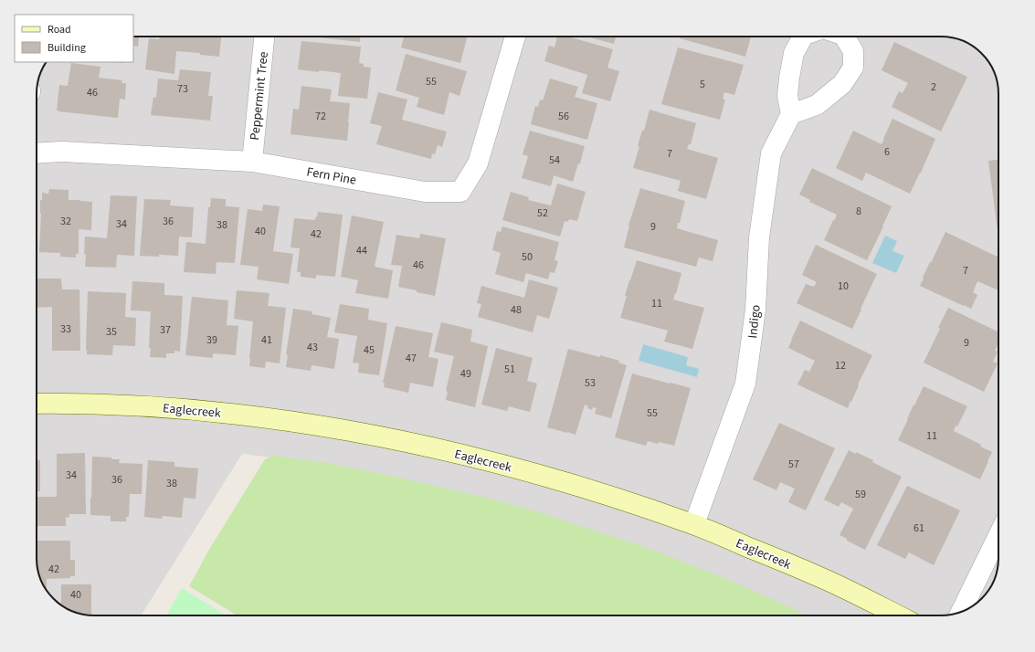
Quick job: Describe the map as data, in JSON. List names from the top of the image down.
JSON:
{
  "streets": {
    "street": [
      "Peppermint Tree",
      "Fern Pine",
      "Indigo",
      "Eaglecreek"
    ]
  },
  "crossings": [
    ["Peppermint Tree", "Fern Pine"],
    ["Indigo", "Eaglecreek"]
  ],
  "house_numbers": [
    "55",
    "5",
    "2",
    "73",
    "46",
    "72",
    "56",
    "6",
    "7",
    "54",
    "8",
    "52",
    "32",
    "36",
    "34",
    "38",
    "9",
    "40",
    "42",
    "44",
    "50",
    "46",
    "7",
    "10",
    "11",
    "48",
    "33",
    "37",
    "35",
    "39",
    "41",
    "9",
    "43",
    "45",
    "47",
    "12",
    "51",
    "49",
    "53",
    "55",
    "11",
    "57",
    "34",
    "36",
    "38",
    "59",
    "61",
    "42",
    "40"
  ],
  "legend": ["Road", "Building"]
}
